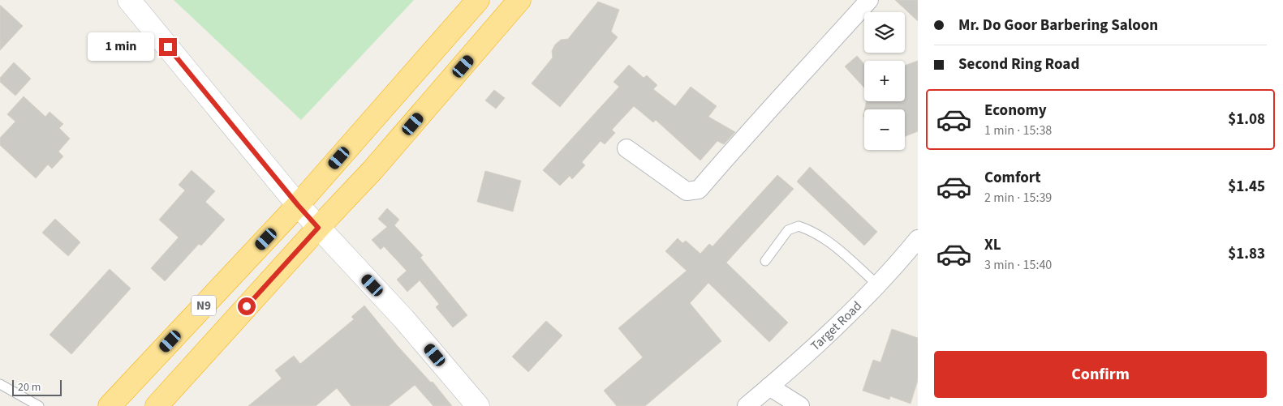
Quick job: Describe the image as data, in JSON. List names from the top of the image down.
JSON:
{
  "streets": {
    "highway": ["N9"],
    "street": ["Target Road"]
  },
  "scale_bar": "20 m",
  "page": {
    "banner": ["Mr. Do Goor Barbering Saloon", "Second Ring Road"],
    "map_buttons": ["+", "−"],
    "bubble": "1 min",
    "list": [
      {
        "name": "Economy",
        "note": "1 min · 15:38",
        "value": "$1.08"
      },
      {
        "name": "Comfort",
        "note": "2 min · 15:39",
        "value": "$1.45"
      },
      {
        "name": "XL",
        "note": "3 min · 15:40",
        "value": "$1.83"
      }
    ],
    "buttons": "Confirm",
    "scale": "20 m"
  }
}
